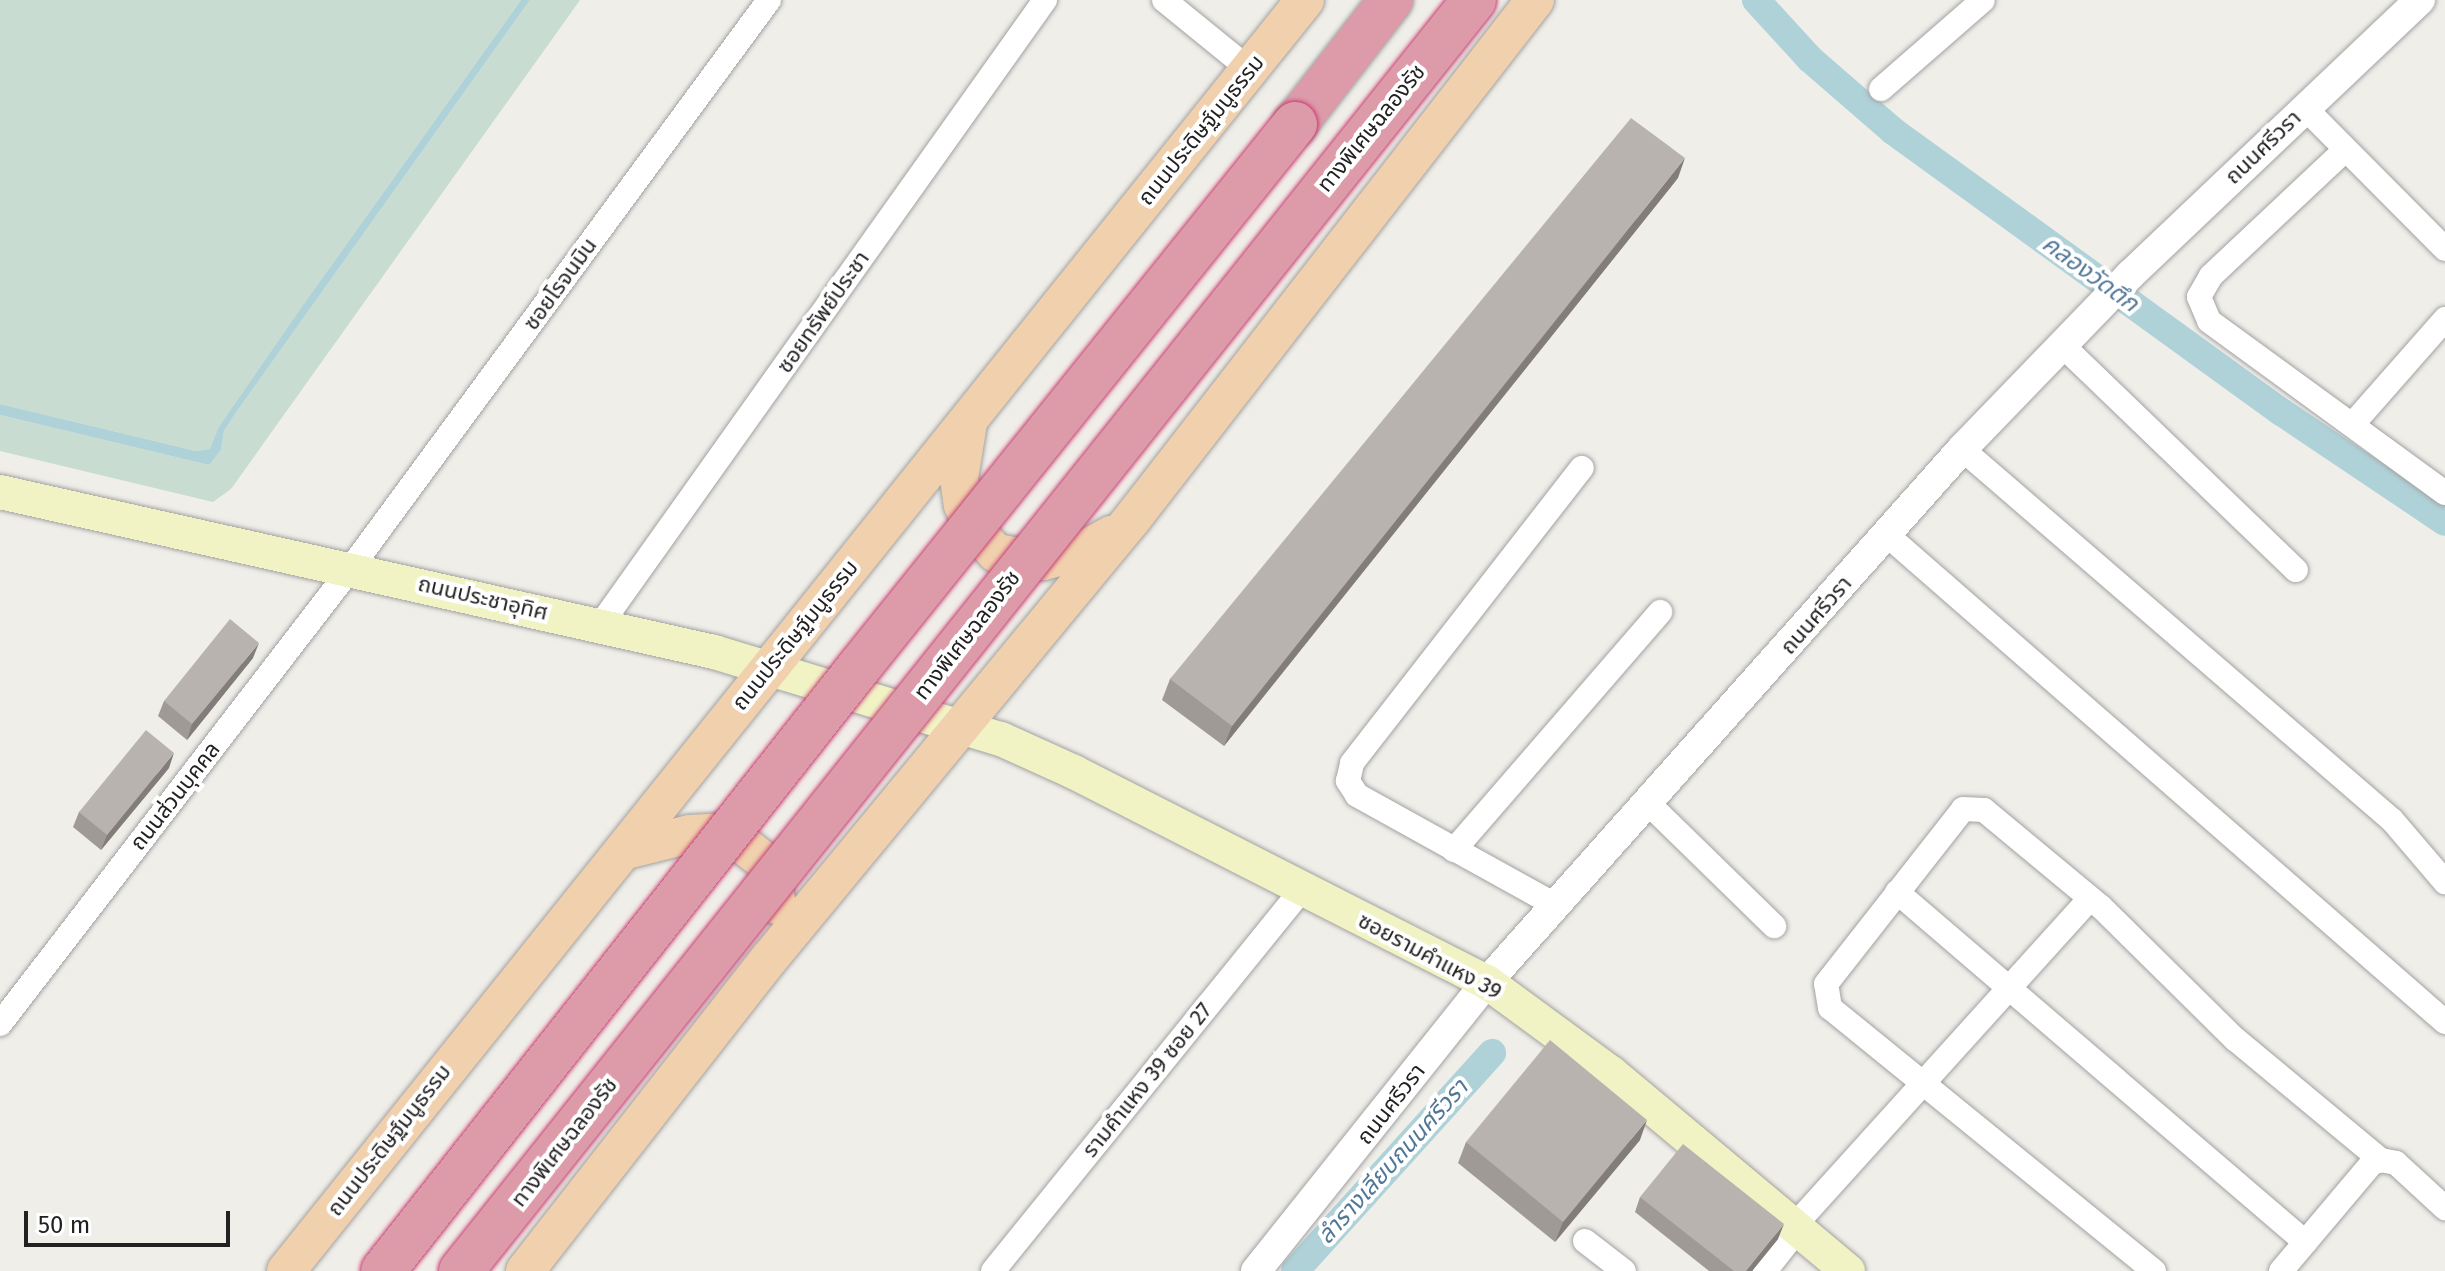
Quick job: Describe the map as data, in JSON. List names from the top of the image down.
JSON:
{
  "streets": {
    "highway": ["ทางพิเศษฉลองรัช"],
    "main road": ["ถนนประดิษฐ์มนูธรรม", "ถนนประชาอุทิศ", "ซอยรามคำแหง 39"],
    "street": [
      "ถนนศรีวรา",
      "ซอยโรจนมิน",
      "ซอยทรัพย์ประชา",
      "ถนนส่วนบุคคล",
      "รามคำแหง 39 ซอย 27"
    ]
  },
  "crossings": [
    ["ถนนประดิษฐ์มนูธรรม", "ถนนประชาอุทิศ"],
    ["ถนนศรีวรา", "ซอยรามคำแหง 39"],
    ["ซอยโรจนมิน", "ถนนประชาอุทิศ"],
    ["ซอยโรจนมิน", "ถนนส่วนบุคคล"],
    ["ซอยทรัพย์ประชา", "ถนนประชาอุทิศ"],
    ["ถนนประชาอุทิศ", "ถนนส่วนบุคคล"],
    ["ถนนประชาอุทิศ", "ซอยรามคำแหง 39"],
    ["ซอยรามคำแหง 39", "รามคำแหง 39 ซอย 27"]
  ],
  "water": ["คลองวัดตึก", "ลำรางเลียบถนนศรีวรา"],
  "scale_bar": "50 m"
}
